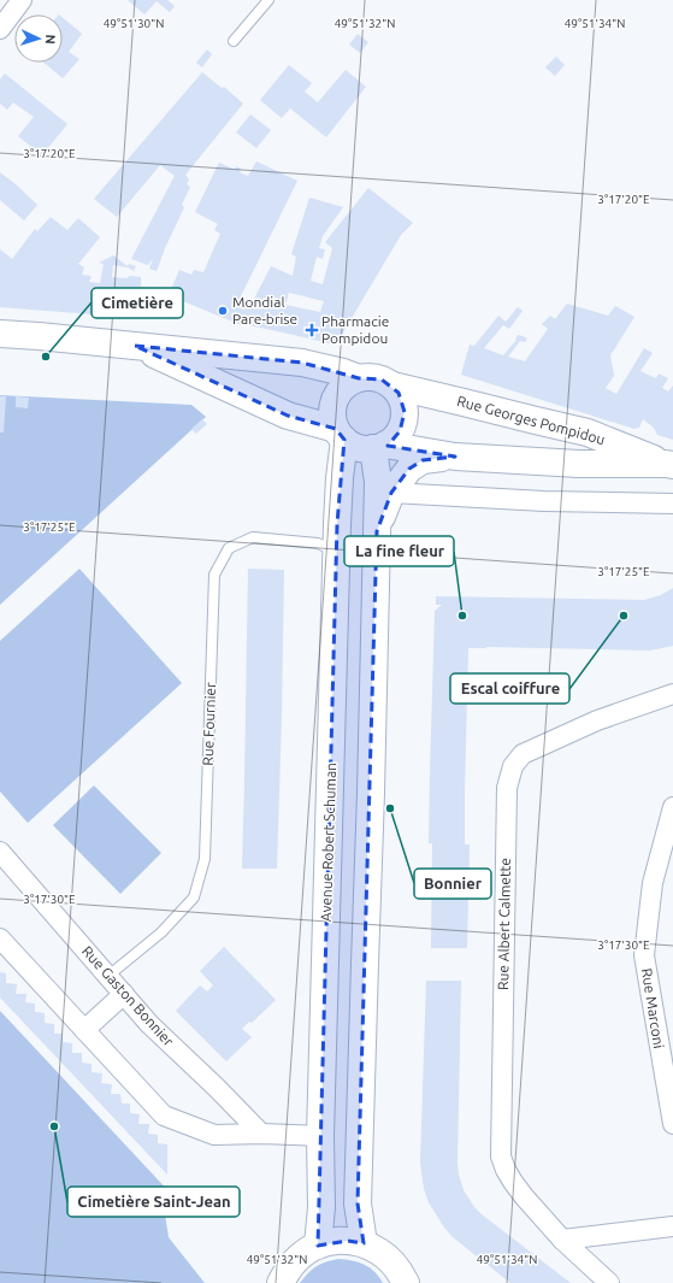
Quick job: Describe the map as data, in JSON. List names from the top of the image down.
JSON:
{
  "streets": {
    "main road": ["Rue Georges Pompidou", "Avenue Robert Schuman"],
    "street": ["Rue Albert Calmette", "Rue Gaston Bonnier", "Rue Marconi"],
    "lane": ["Rue Fournier"]
  },
  "crossings": [
    ["Rue Georges Pompidou", "Avenue Robert Schuman"],
    ["Rue Fournier", "Avenue Robert Schuman"],
    ["Rue Fournier", "Rue Gaston Bonnier"]
  ],
  "places": {
    "other": [
      "Mondial Pare-brise",
      "Cimetière",
      "La fine fleur",
      "Escal coiffure",
      "Bonnier",
      "Cimetière Saint-Jean"
    ],
    "health": ["Pharmacie Pompidou"]
  },
  "north": "right",
  "coordinates": [
    "49°51'30\"N",
    "49°51'32\"N",
    "49°51'34\"N",
    "3°17'20\"E",
    "3°17'25\"E",
    "3°17'30\"E"
  ]
}
